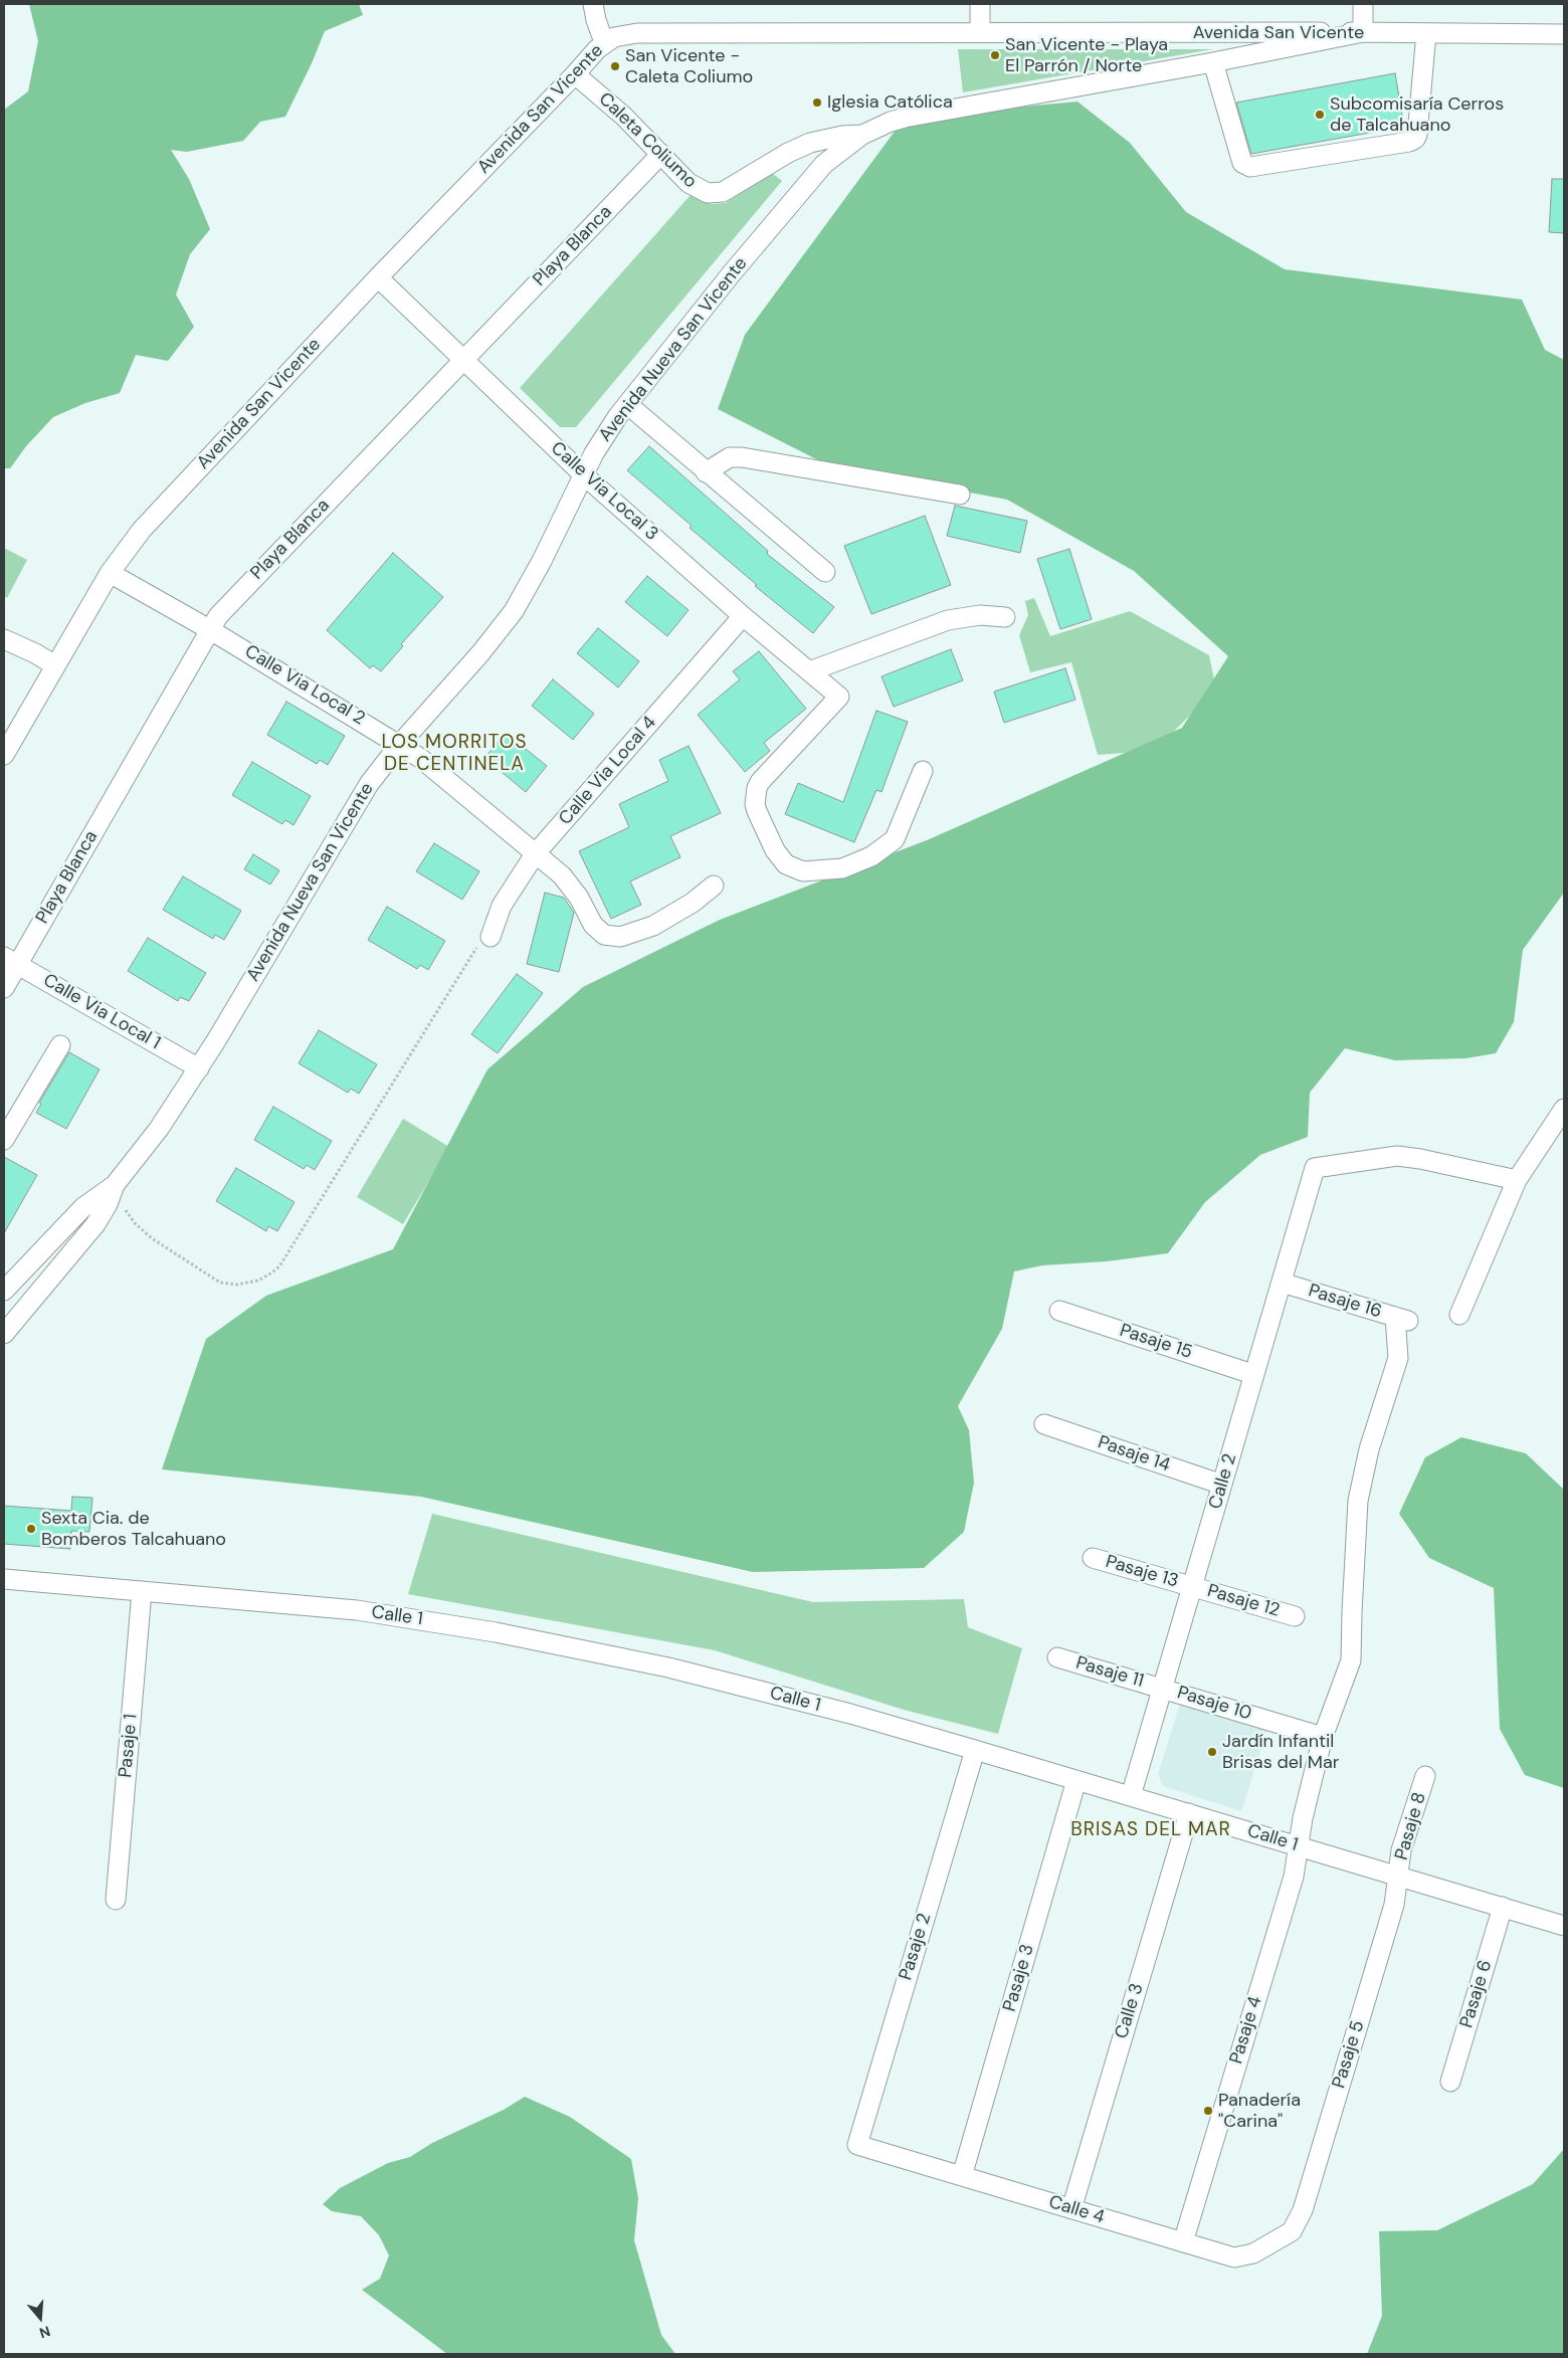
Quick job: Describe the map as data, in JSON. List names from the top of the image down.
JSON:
{
  "streets": {
    "street": [
      "Avenida San Vicente",
      "Caleta Coliumo",
      "Playa Blanca",
      "Avenida Nueva San Vicente",
      "Calle Via Local 3",
      "Calle Via Local 2",
      "Calle Via Local 4",
      "Calle Via Local 1",
      "Pasaje 16",
      "Pasaje 15",
      "Pasaje 14",
      "Calle 2",
      "Pasaje 13",
      "Pasaje 12",
      "Calle 1",
      "Pasaje 11",
      "Pasaje 10",
      "Pasaje 1",
      "Pasaje 8",
      "Pasaje 2",
      "Pasaje 3",
      "Pasaje 6",
      "Calle 3",
      "Pasaje 4",
      "Pasaje 5",
      "Calle 4"
    ]
  },
  "crossings": [
    ["Avenida San Vicente", "Caleta Coliumo"],
    ["Avenida San Vicente", "Avenida Nueva San Vicente"],
    ["Avenida San Vicente", "Calle Via Local 3"],
    ["Avenida San Vicente", "Calle Via Local 2"],
    ["Caleta Coliumo", "Playa Blanca"],
    ["Caleta Coliumo", "Avenida Nueva San Vicente"],
    ["Playa Blanca", "Calle Via Local 3"],
    ["Playa Blanca", "Calle Via Local 2"],
    ["Playa Blanca", "Calle Via Local 1"],
    ["Avenida Nueva San Vicente", "Calle Via Local 3"],
    ["Avenida Nueva San Vicente", "Calle Via Local 2"],
    ["Avenida Nueva San Vicente", "Calle Via Local 1"],
    ["Calle Via Local 3", "Calle Via Local 4"],
    ["Calle Via Local 2", "Calle Via Local 4"],
    ["Pasaje 16", "Calle 2"],
    ["Pasaje 16", "Pasaje 4"],
    ["Pasaje 15", "Calle 2"],
    ["Pasaje 14", "Calle 2"],
    ["Calle 2", "Pasaje 13"],
    ["Calle 2", "Pasaje 12"],
    ["Calle 2", "Calle 1"],
    ["Calle 2", "Pasaje 11"],
    ["Calle 2", "Pasaje 10"],
    ["Pasaje 13", "Pasaje 12"],
    ["Calle 1", "Pasaje 1"],
    ["Calle 1", "Pasaje 8"],
    ["Calle 1", "Pasaje 2"],
    ["Calle 1", "Pasaje 3"],
    ["Calle 1", "Pasaje 6"],
    ["Calle 1", "Calle 3"],
    ["Calle 1", "Pasaje 4"],
    ["Calle 1", "Pasaje 5"],
    ["Pasaje 11", "Pasaje 10"],
    ["Pasaje 10", "Pasaje 4"],
    ["Pasaje 8", "Pasaje 5"],
    ["Pasaje 2", "Calle 4"],
    ["Pasaje 3", "Calle 4"],
    ["Calle 3", "Calle 4"],
    ["Pasaje 4", "Calle 4"],
    ["Pasaje 5", "Calle 4"]
  ],
  "districts": ["LOS MORRITOS DE CENTINELA", "BRISAS DEL MAR"],
  "places": [
    "San Vicente - Playa El Parrón / Norte",
    "San Vicente - Caleta Coliumo",
    "Iglesia Católica",
    "Subcomisaría Cerros de Talcahuano",
    "Sexta Cia. de Bomberos Talcahuano",
    "Jardín Infantil Brisas del Mar",
    "Panadería \"Carina\""
  ],
  "north": "bottom"
}
